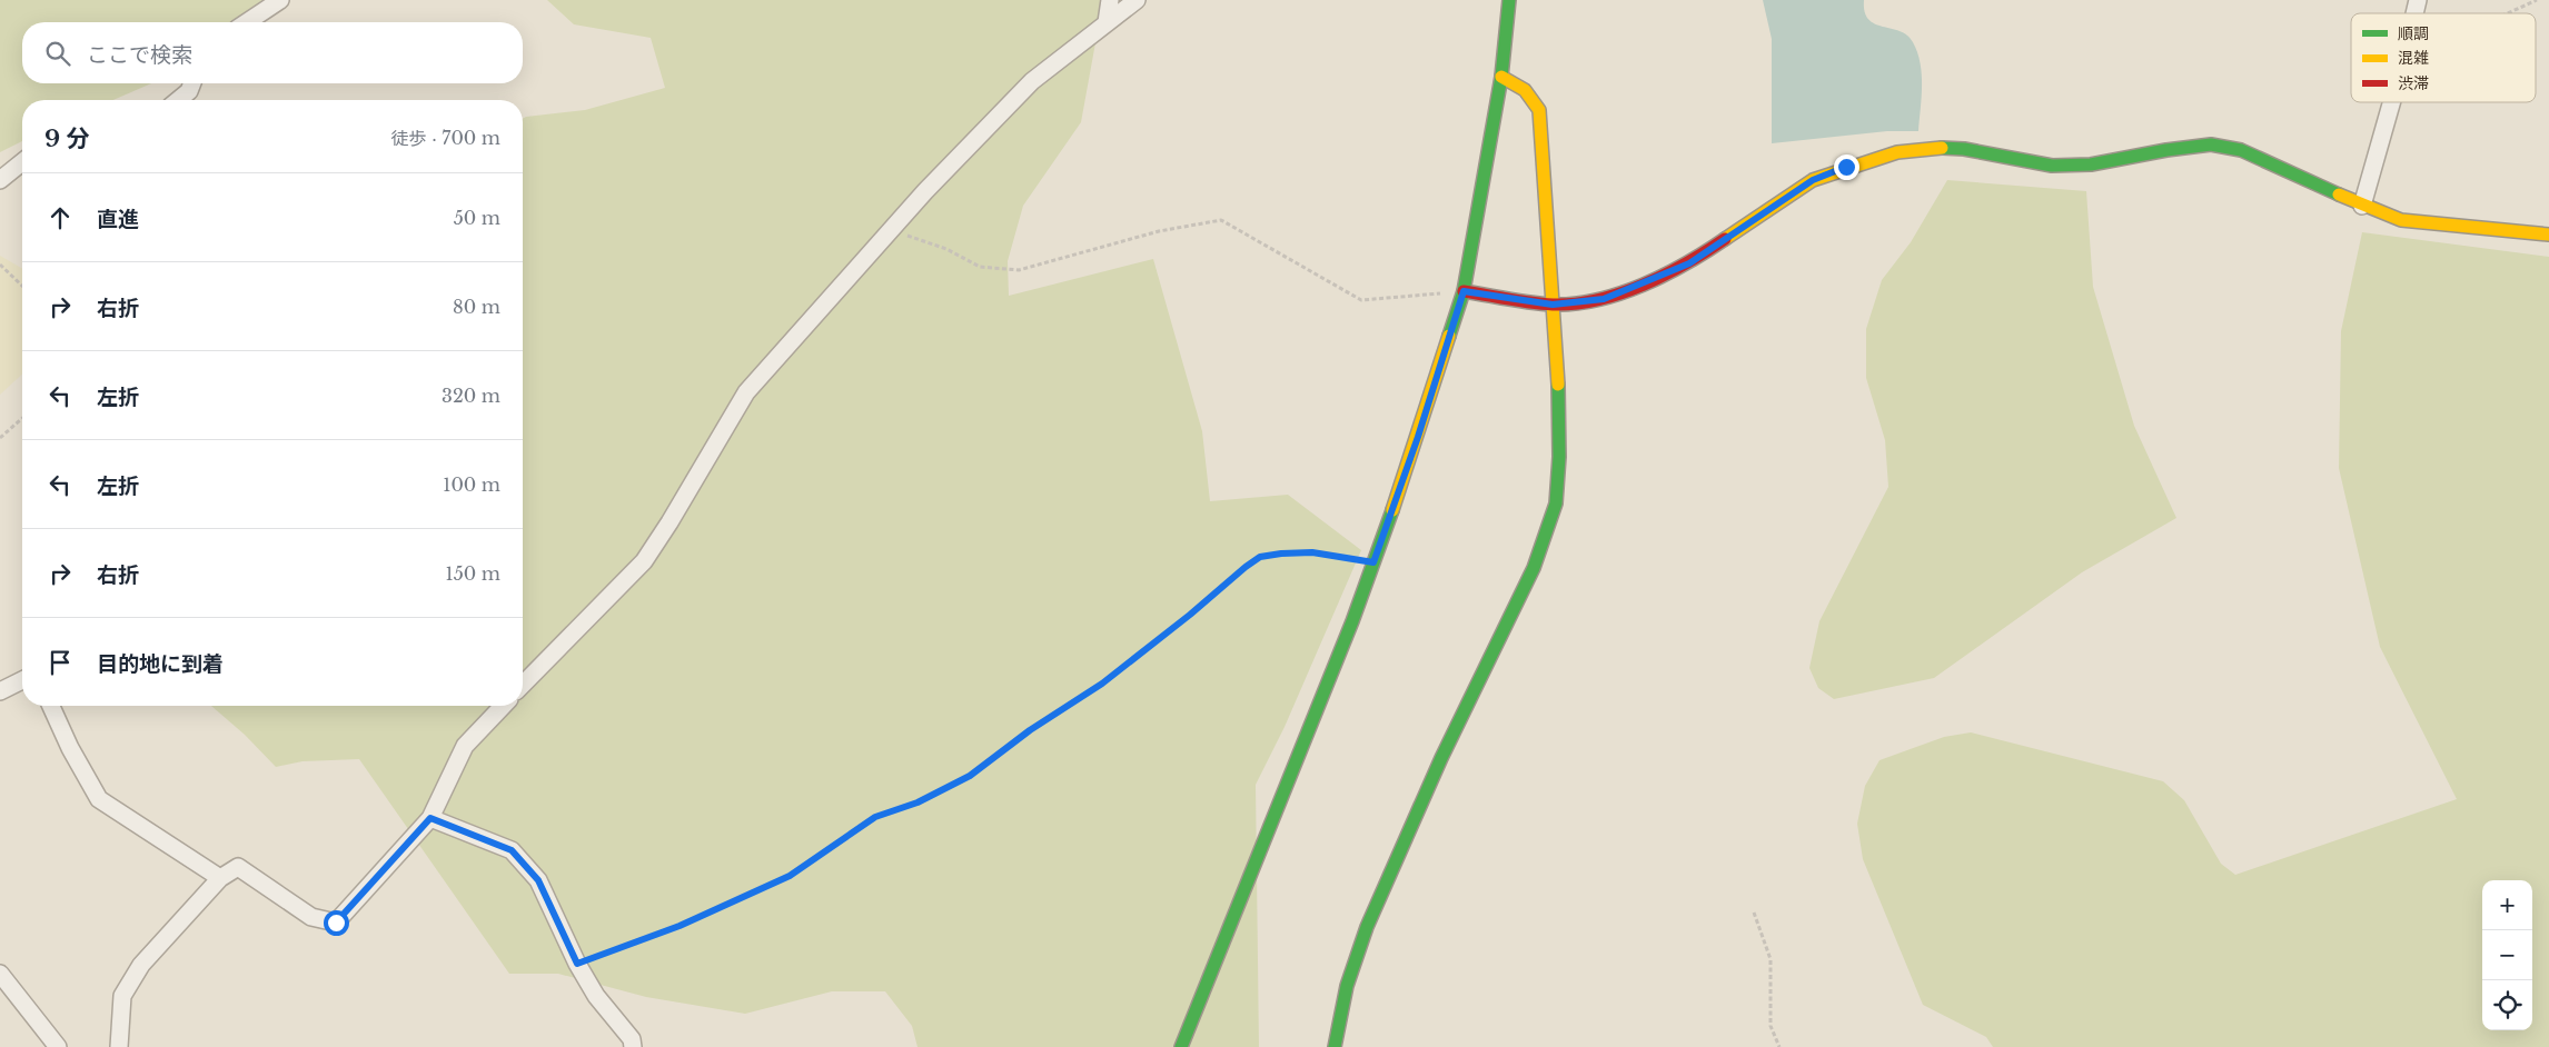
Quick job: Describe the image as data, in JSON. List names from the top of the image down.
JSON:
{
  "legend": ["順調", "混雑", "渋滞"],
  "page": {
    "search": "ここで検索",
    "heading": ["9 分", "徒歩 · 700 m"],
    "list": [
      ["直進", "50 m"],
      ["右折", "80 m"],
      ["左折", "320 m"],
      ["左折", "100 m"],
      ["右折", "150 m"],
      "目的地に到着"
    ],
    "map_buttons": ["+", "−"]
  }
}
